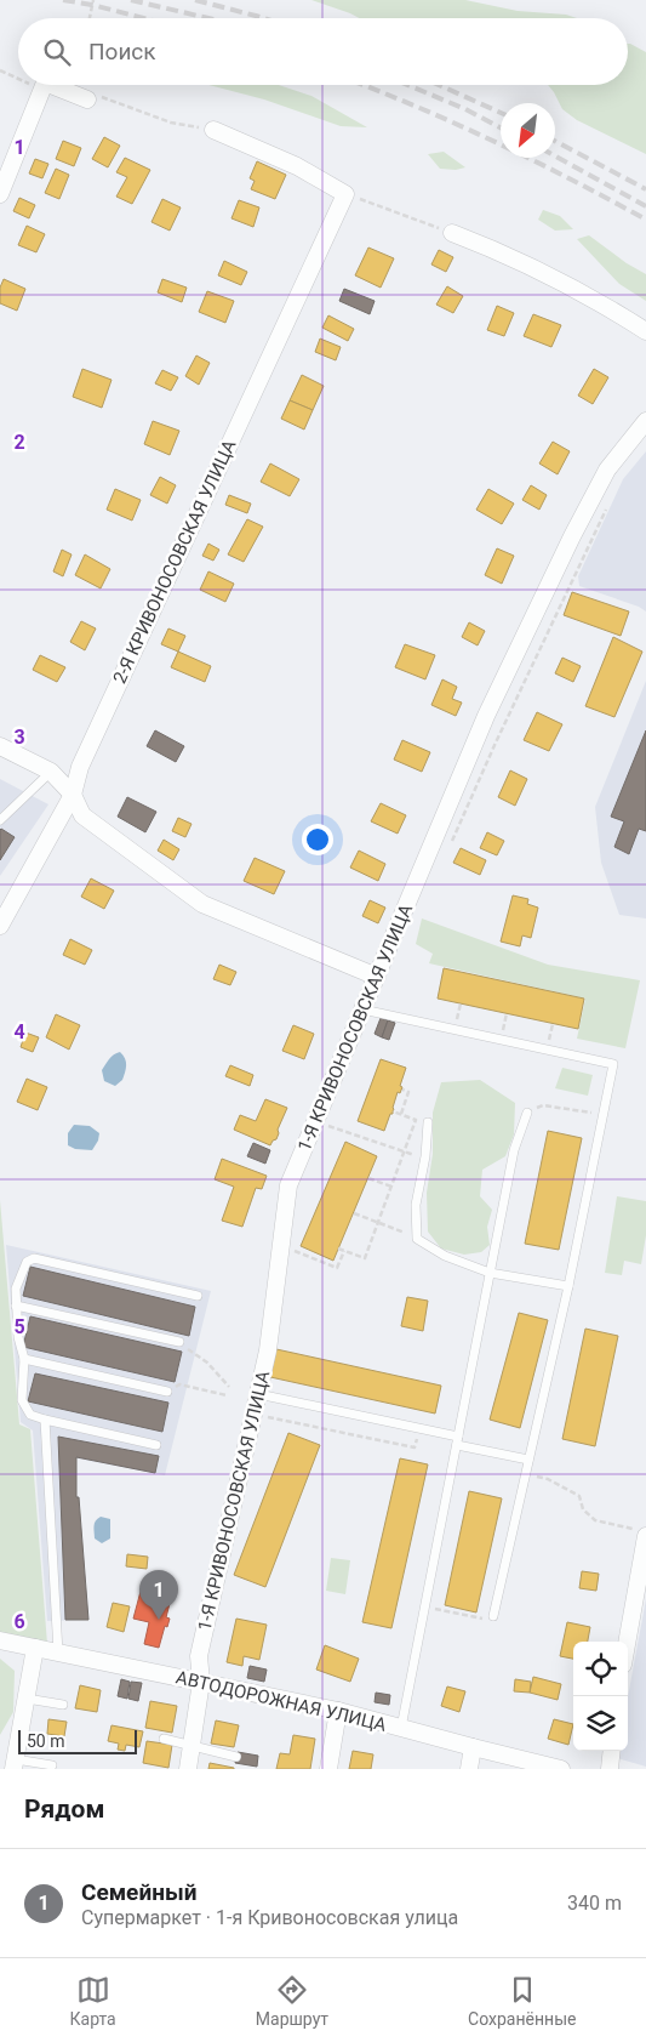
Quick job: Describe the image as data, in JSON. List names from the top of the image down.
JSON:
{
  "streets": {
    "street": ["2-Я КРИВОНОСОВСКАЯ УЛИЦА", "1-Я КРИВОНОСОВСКАЯ УЛИЦА", "АВТОДОРОЖНАЯ УЛИЦА"]
  },
  "crossings": [
    ["1-Я КРИВОНОСОВСКАЯ УЛИЦА", "АВТОДОРОЖНАЯ УЛИЦА"]
  ],
  "scale_bar": "50 m",
  "north": "bottom left",
  "page": {
    "search": "Поиск",
    "pins": "1",
    "scale": "50 m",
    "heading": "Рядом",
    "list": [
      {
        "mark": "1",
        "name": "Семейный",
        "note": "Супермаркет · 1-я Кривоносовская улица",
        "value": "340 m"
      }
    ],
    "nav": ["Карта", "Маршрут", "Сохранённые"]
  },
  "grid": {
    "rows": [
      "1",
      "2",
      "3",
      "4",
      "5",
      "6"
    ]
  }
}
